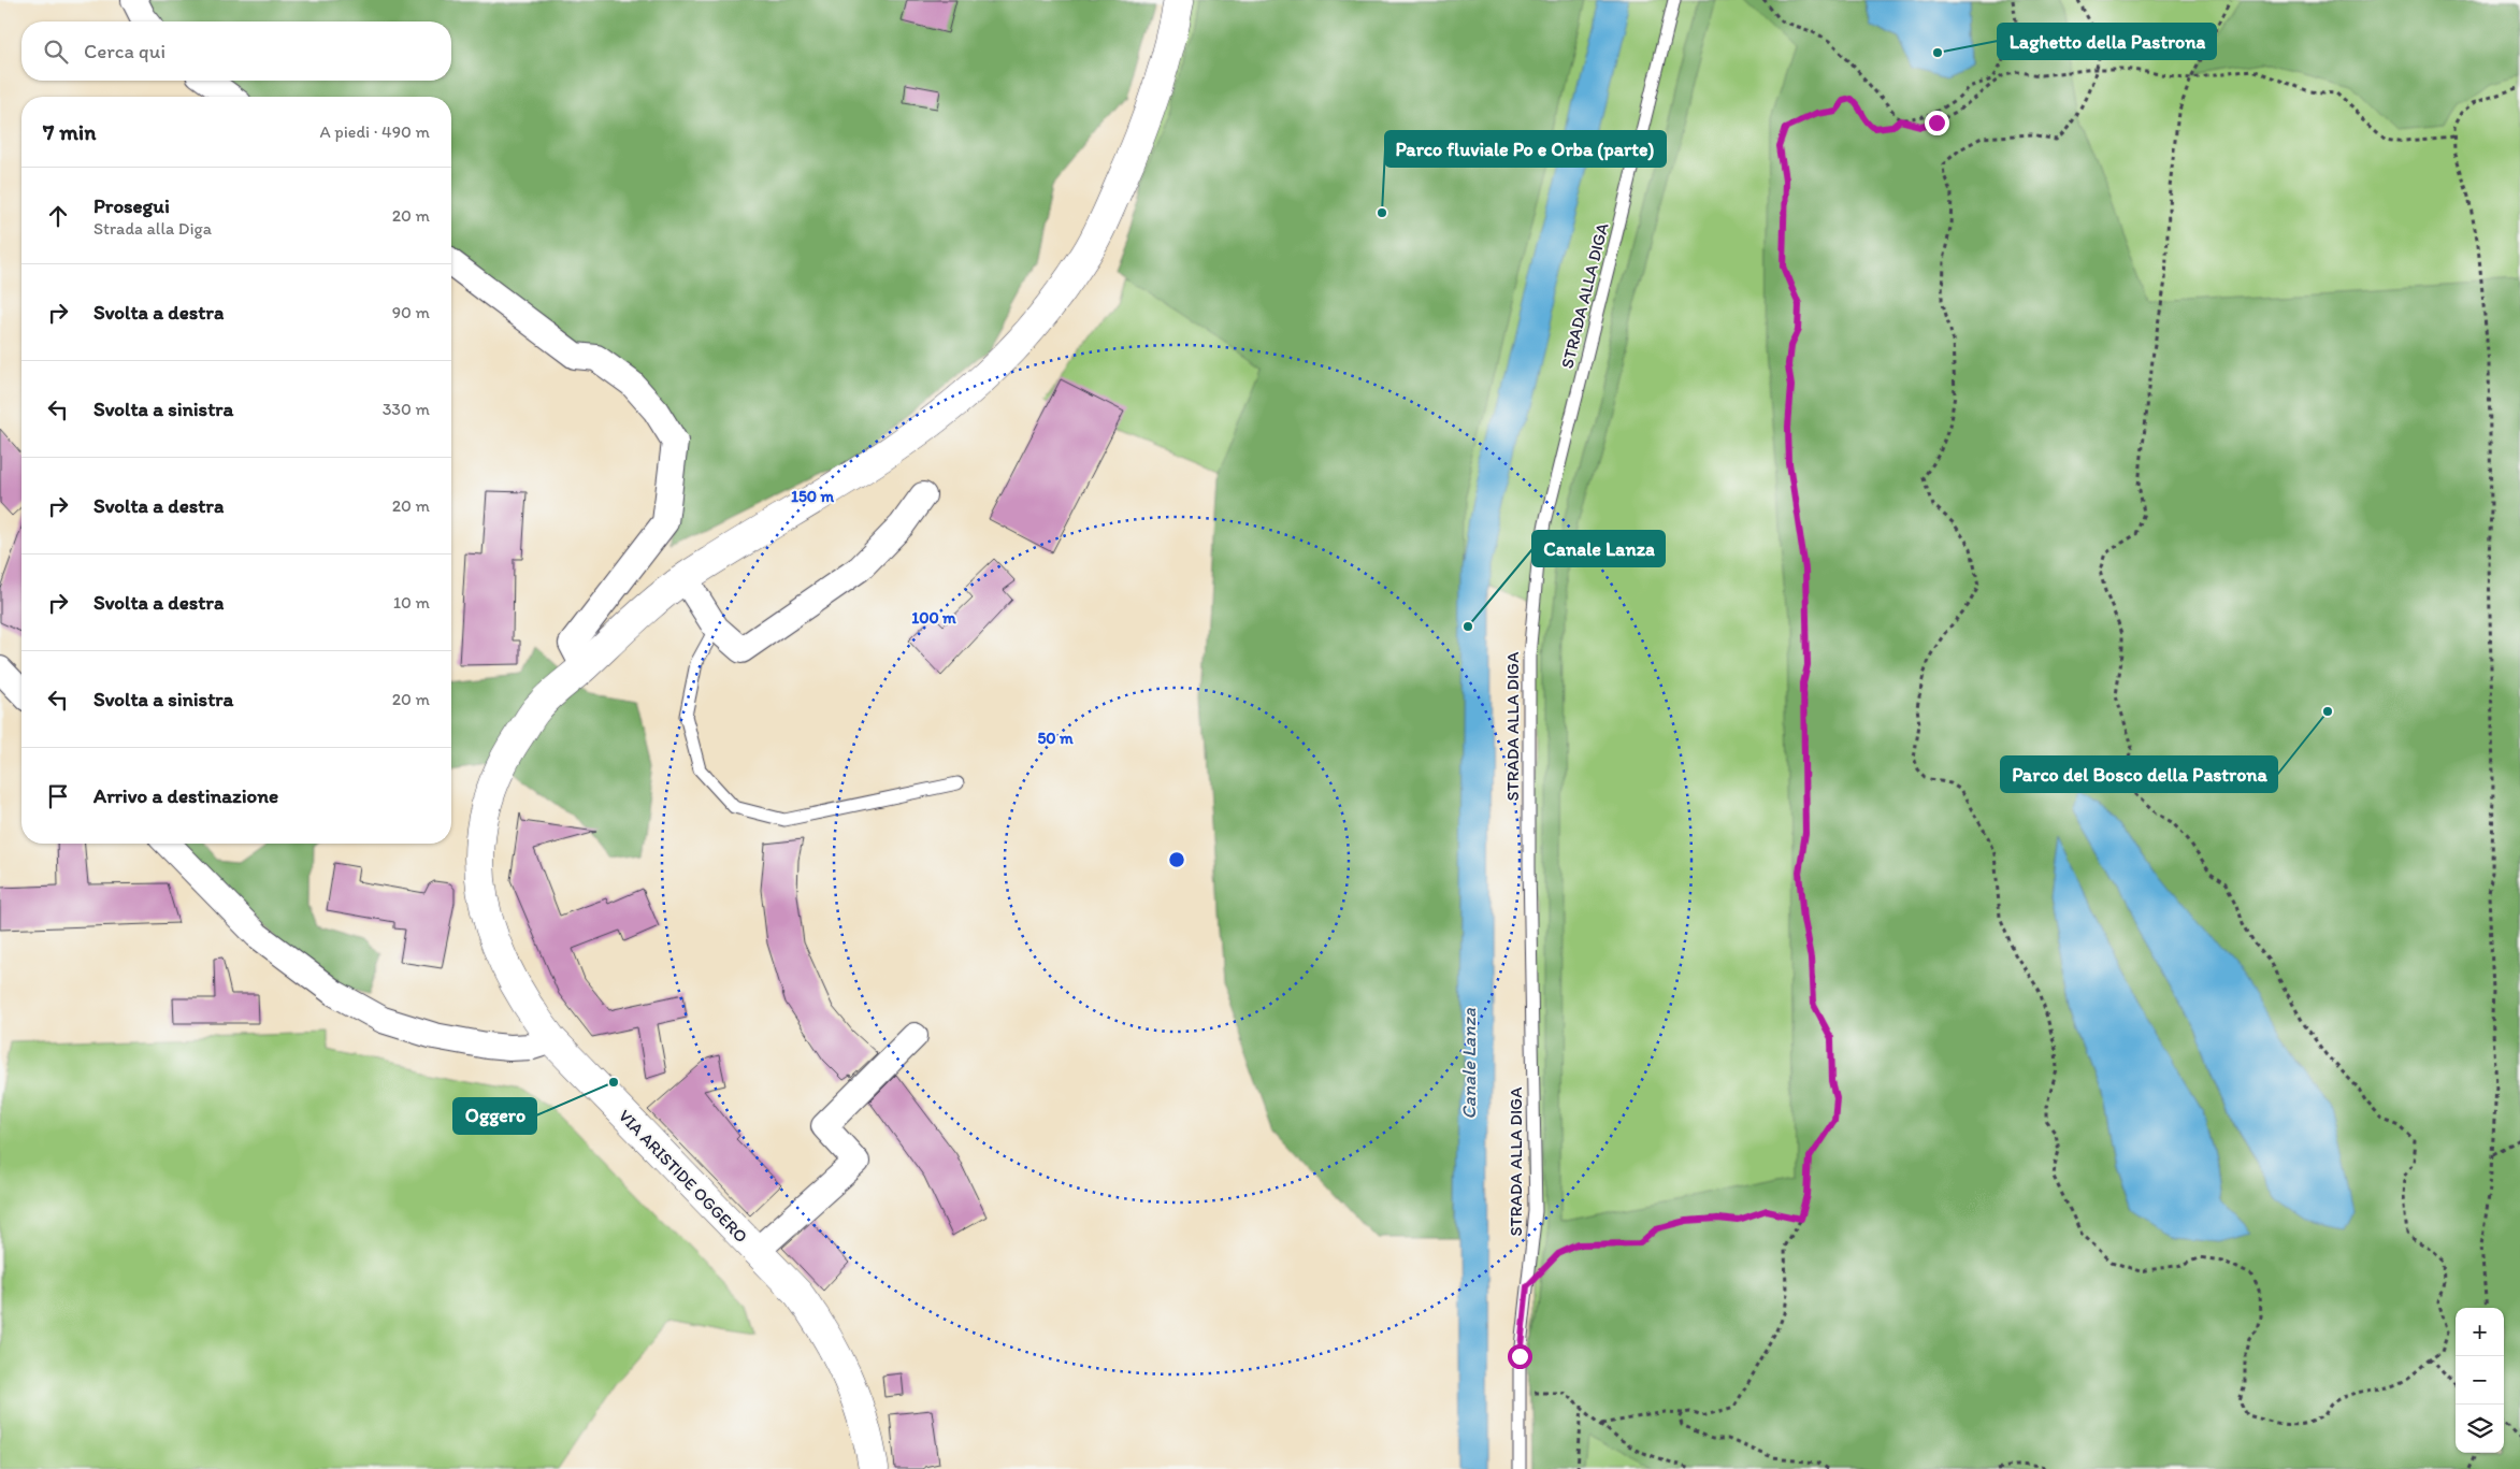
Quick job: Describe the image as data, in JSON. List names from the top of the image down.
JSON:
{
  "streets": {
    "main road": ["VIA ARISTIDE OGGERO"],
    "lane": ["STRADA ALLA DIGA"]
  },
  "water": ["Canale Lanza"],
  "places": [
    "Laghetto della Pastrona",
    "Parco fluviale Po e Orba (parte)",
    "Canale Lanza",
    "Parco del Bosco della Pastrona",
    "Oggero"
  ],
  "page": {
    "search": "Cerca qui",
    "heading": ["7 min", "A piedi · 490 m"],
    "list": [
      ["Prosegui", "Strada alla Diga", "20 m"],
      ["Svolta a destra", "90 m"],
      ["Svolta a sinistra", "330 m"],
      ["Svolta a destra", "20 m"],
      ["Svolta a destra", "10 m"],
      ["Svolta a sinistra", "20 m"],
      "Arrivo a destinazione"
    ],
    "map_buttons": ["+", "−"]
  },
  "rings": ["150 m", "100 m", "50 m"]
}
